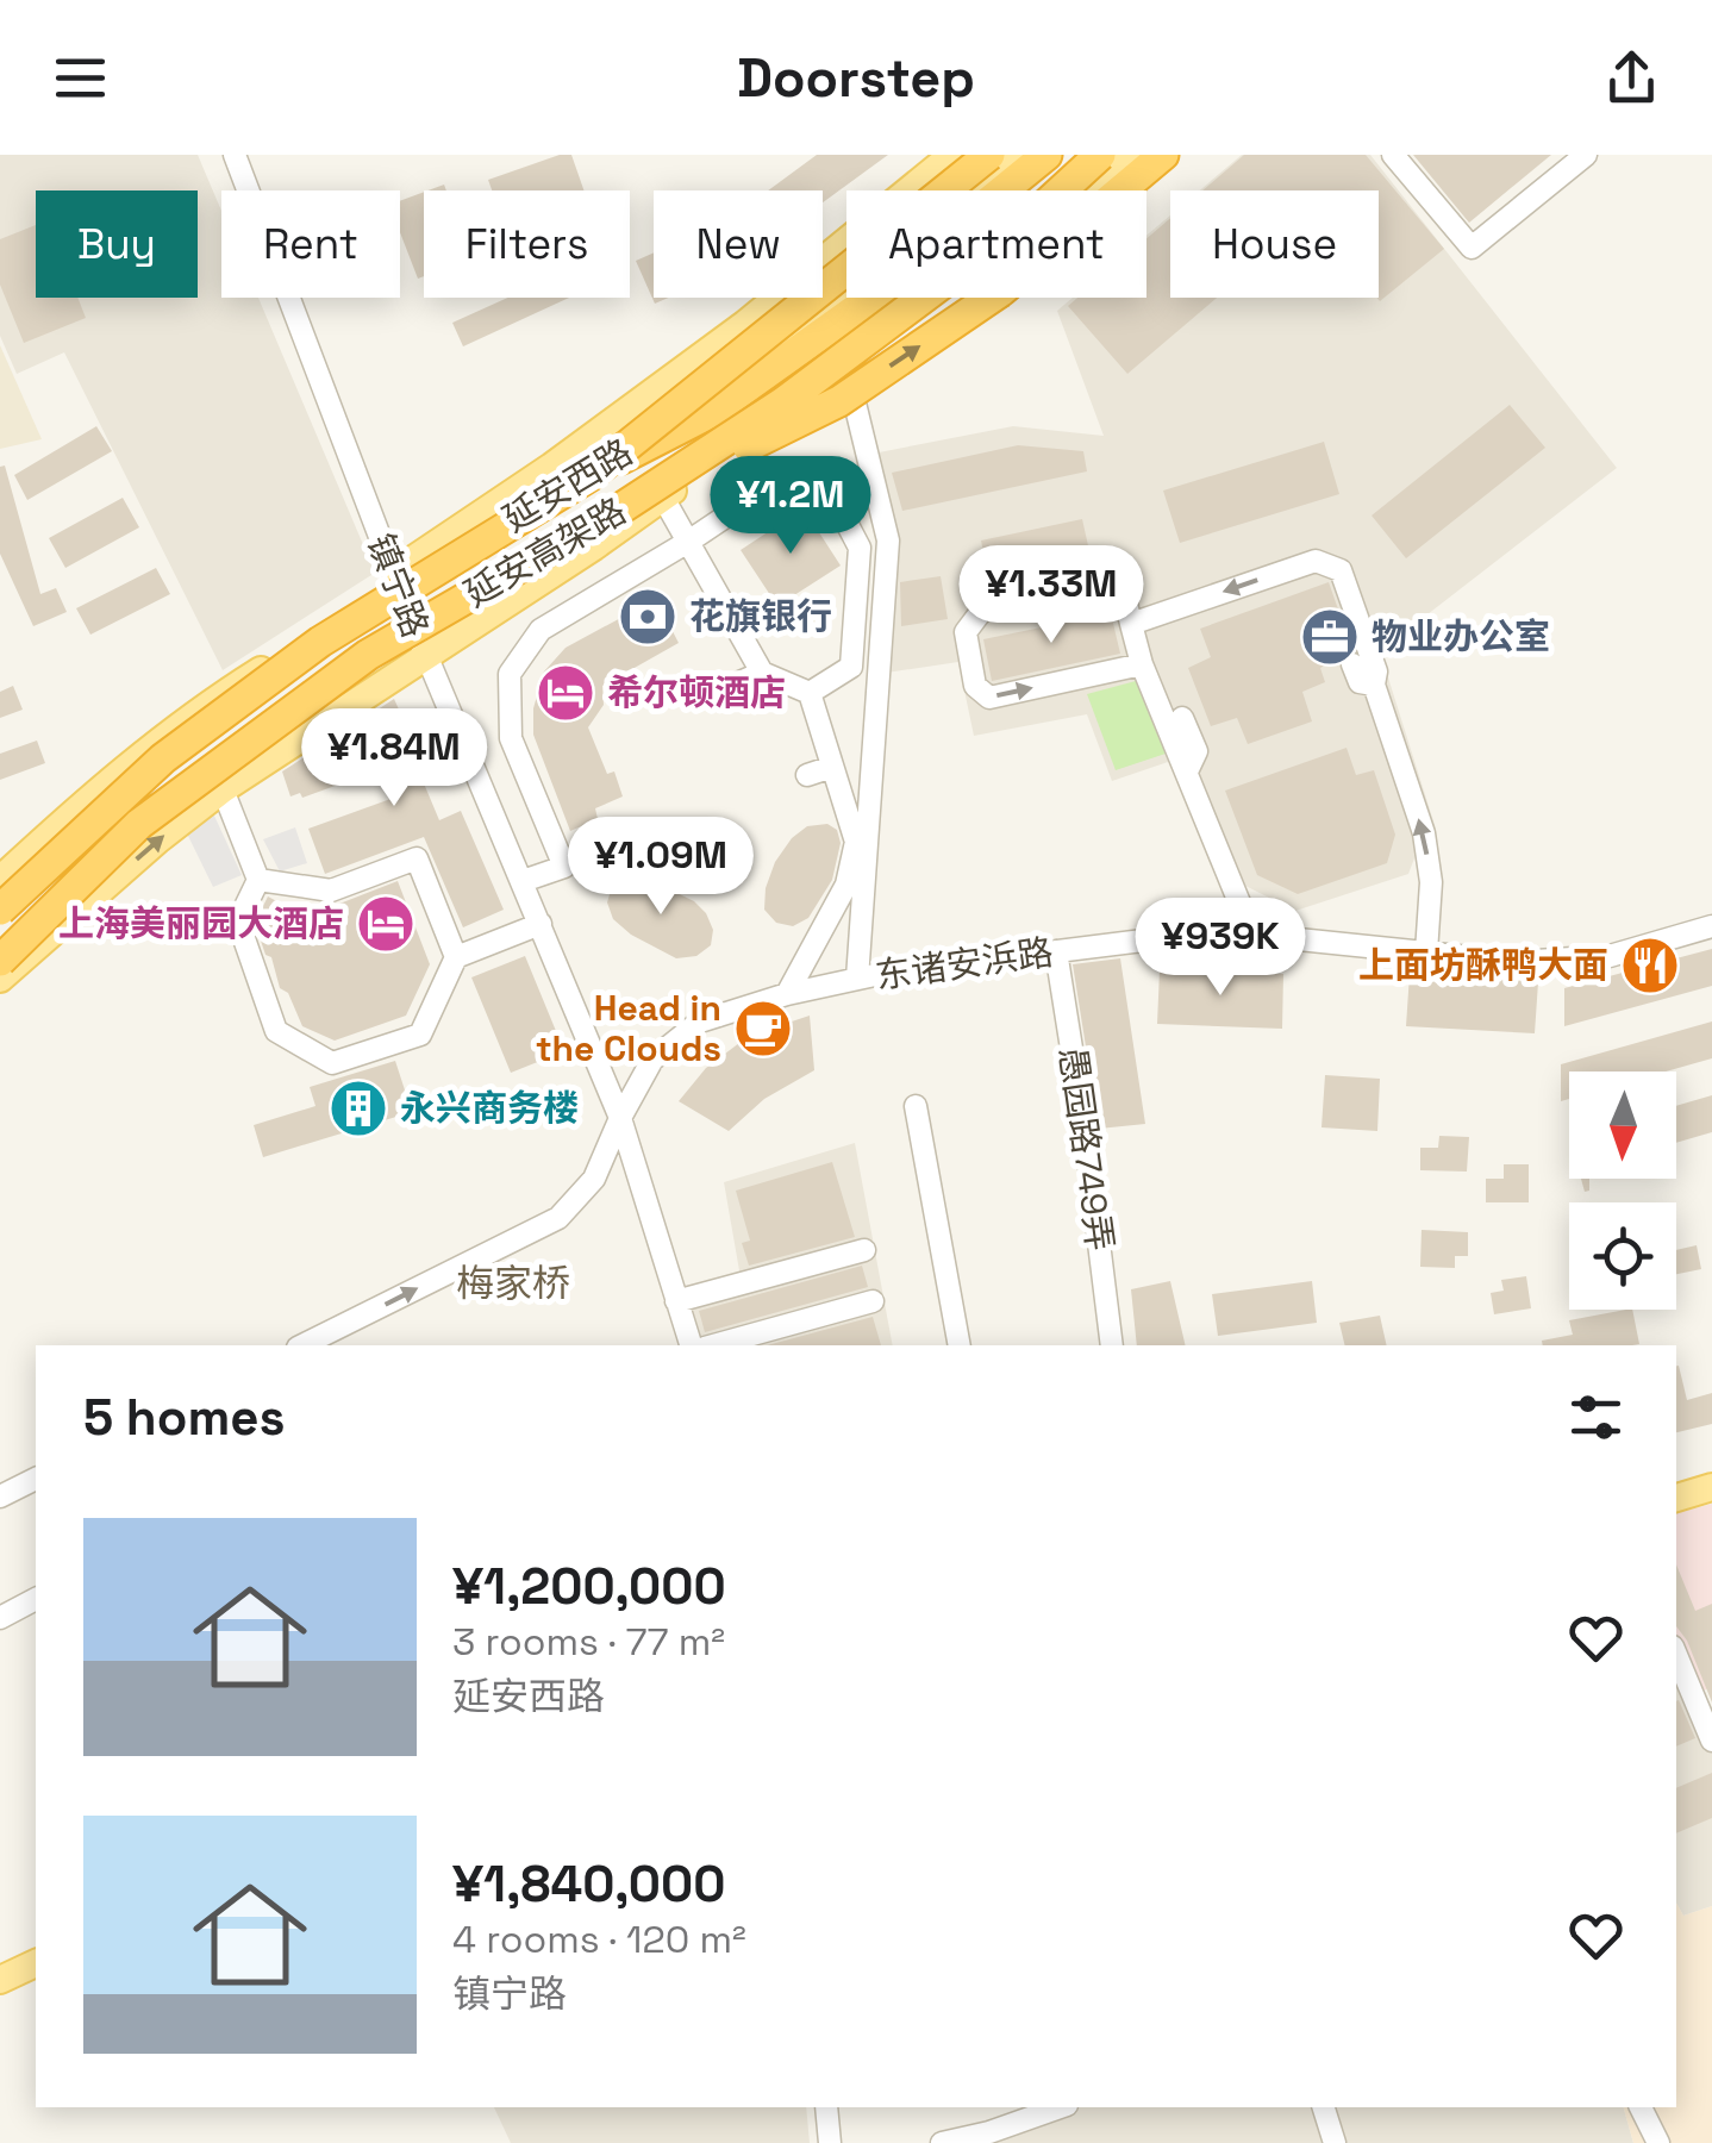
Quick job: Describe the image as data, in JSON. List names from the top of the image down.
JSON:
{
  "streets": {
    "highway": ["延安高架路"],
    "main road": ["延安西路"],
    "street": ["镇宁路", "东诸安浜路", "愚园路749弄"]
  },
  "crossings": [
    ["延安西路", "镇宁路"],
    ["镇宁路", "东诸安浜路"],
    ["东诸安浜路", "愚园路749弄"]
  ],
  "districts": ["梅家桥"],
  "places": {
    "bank": ["花旗银行"],
    "office": ["物业办公室"],
    "hotel": ["希尔顿酒店", "上海美丽园大酒店"],
    "restaurant": ["上面坊酥鸭大面"],
    "cafe": ["Head in the Clouds"],
    "building": ["永兴商务楼"]
  },
  "north": "bottom",
  "page": {
    "header": "Doorstep",
    "chip": [
      "Buy",
      "Rent",
      "Filters",
      "New",
      "Apartment",
      "House"
    ],
    "price": [
      "¥1.2M",
      "¥1.33M",
      "¥1.84M",
      "¥1.09M",
      "¥939K"
    ],
    "heading": "5 homes",
    "list": [
      {
        "name": "¥1,200,000",
        "note": "3 rooms · 77 m² · 延安西路"
      },
      {
        "name": "¥1,840,000",
        "note": "4 rooms · 120 m² · 镇宁路"
      }
    ]
  }
}
